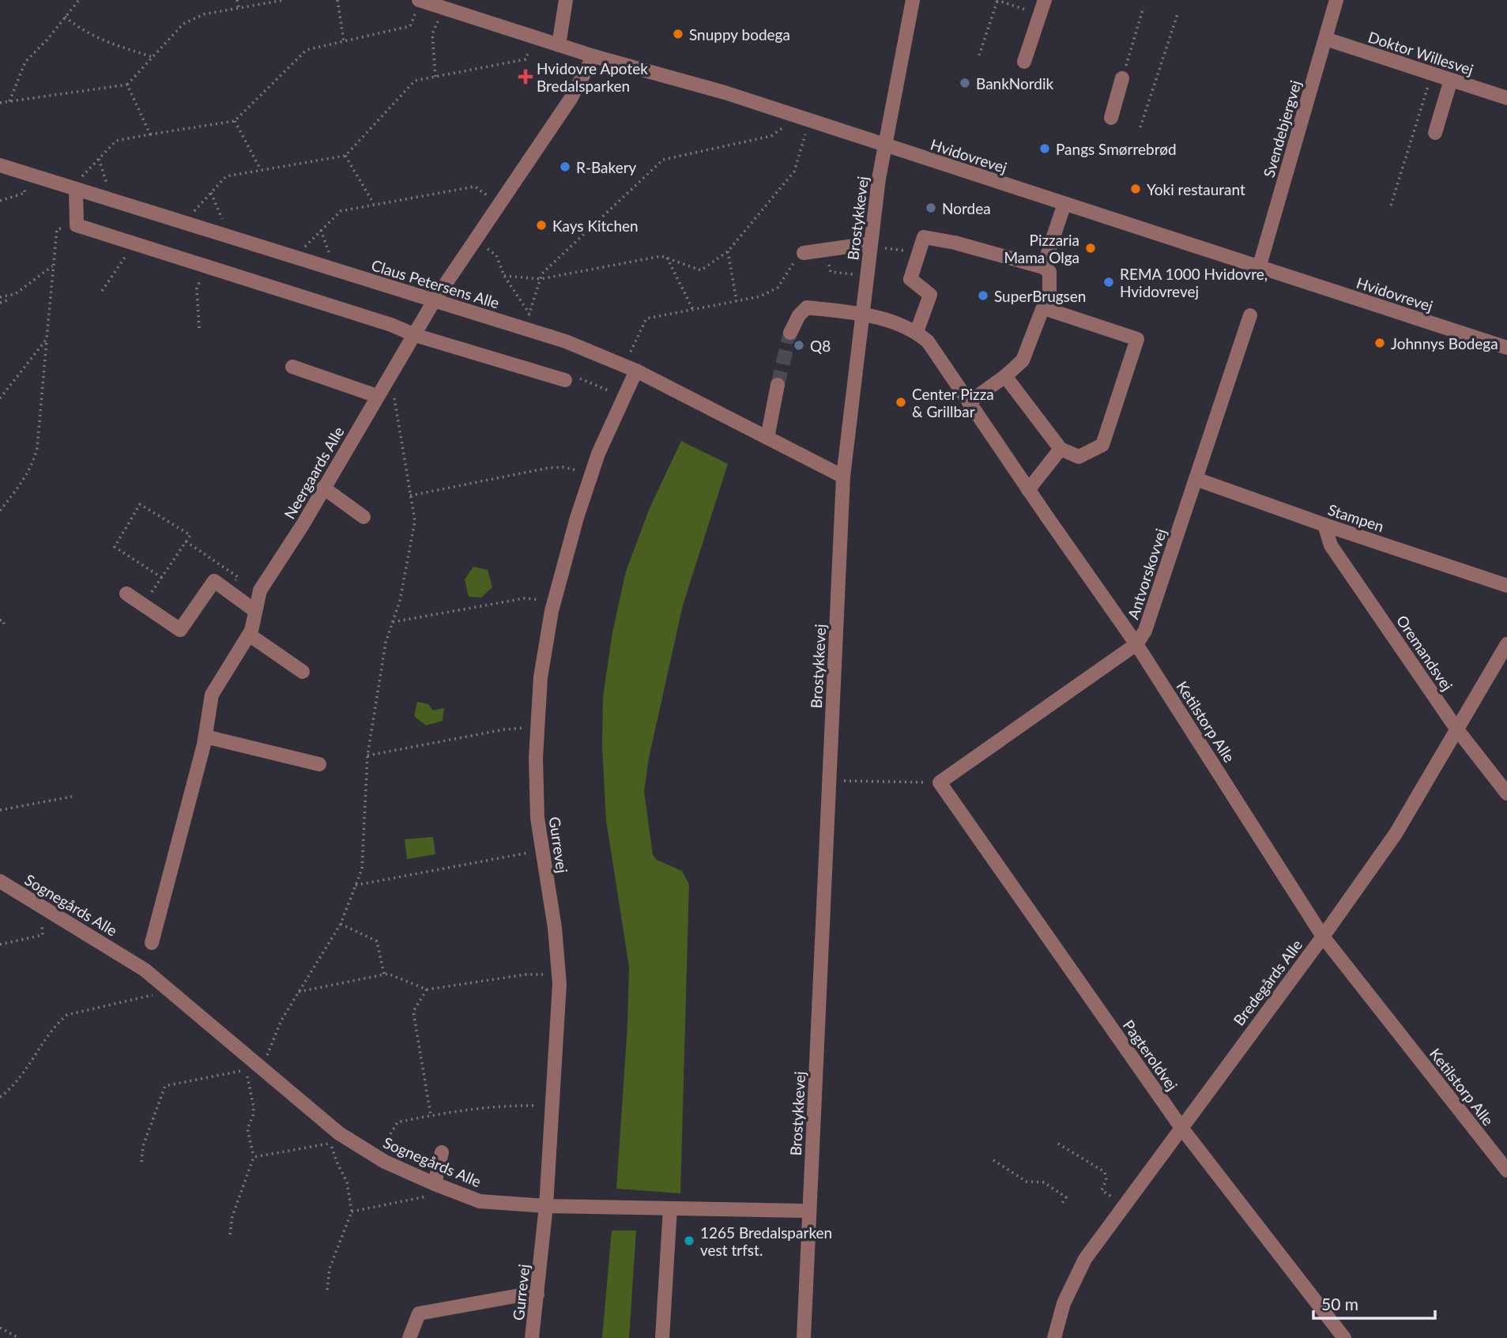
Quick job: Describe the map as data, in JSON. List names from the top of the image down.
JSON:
{
  "streets": {
    "street": [
      "Doktor Willesvej",
      "Svendebjergvej",
      "Hvidovrevej",
      "Brostykkevej",
      "Claus Petersens Alle",
      "Neergaards Alle",
      "Stampen",
      "Antvorskovvej",
      "Oremandsvej",
      "Ketilstorp Alle",
      "Gurrevej",
      "Sognegårds Alle",
      "Bredegårds Alle",
      "Pagteroldvej"
    ]
  },
  "crossings": [
    ["Doktor Willesvej", "Svendebjergvej"],
    ["Svendebjergvej", "Hvidovrevej"],
    ["Hvidovrevej", "Brostykkevej"],
    ["Hvidovrevej", "Neergaards Alle"],
    ["Brostykkevej", "Claus Petersens Alle"],
    ["Brostykkevej", "Ketilstorp Alle"],
    ["Brostykkevej", "Sognegårds Alle"],
    ["Claus Petersens Alle", "Neergaards Alle"],
    ["Claus Petersens Alle", "Gurrevej"],
    ["Stampen", "Antvorskovvej"],
    ["Stampen", "Oremandsvej"],
    ["Antvorskovvej", "Ketilstorp Alle"],
    ["Antvorskovvej", "Pagteroldvej"],
    ["Oremandsvej", "Bredegårds Alle"],
    ["Ketilstorp Alle", "Bredegårds Alle"],
    ["Gurrevej", "Sognegårds Alle"],
    ["Bredegårds Alle", "Pagteroldvej"]
  ],
  "places": {
    "other": [
      "Snuppy bodega",
      "BankNordik",
      "Pangs Smørrebrød",
      "R-Bakery",
      "Yoki restaurant",
      "Nordea",
      "Kays Kitchen",
      "Pizzaria Mama Olga",
      "REMA 1000 Hvidovre, Hvidovrevej",
      "SuperBrugsen",
      "Johnnys Bodega",
      "Q8",
      "Center Pizza & Grillbar",
      "1265 Bredalsparken vest trfst."
    ],
    "health": ["Hvidovre Apotek Bredalsparken"]
  },
  "scale_bar": "50 m"
}
